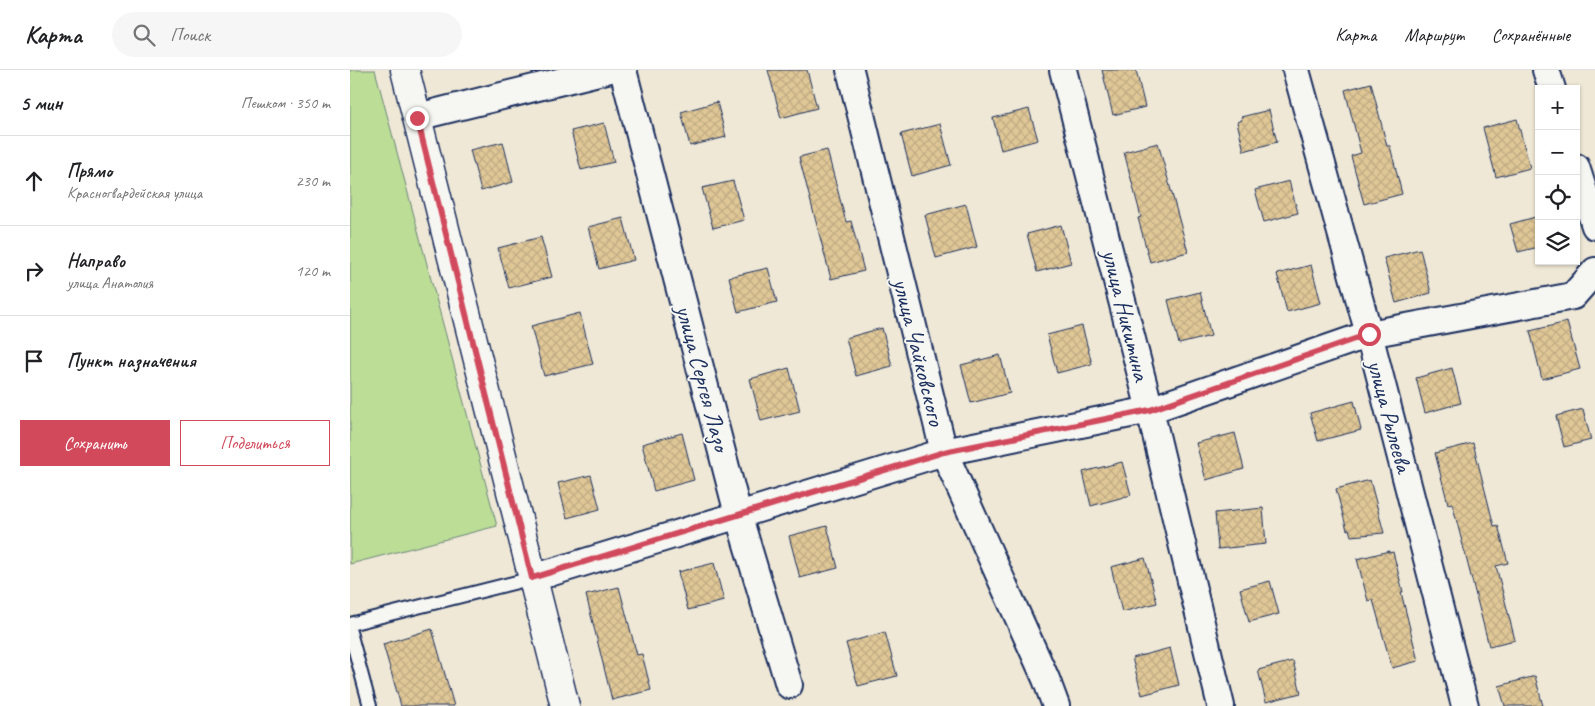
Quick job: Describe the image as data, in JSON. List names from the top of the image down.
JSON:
{
  "streets": {
    "street": [
      "улица Никитина",
      "улица Чайковского",
      "улица Сергея Лазо",
      "улица Рылеева"
    ]
  },
  "page": {
    "header": "Карта",
    "search": "Поиск",
    "nav": ["Карта", "Маршрут", "Сохранённые"],
    "heading": ["5 мин", "Пешком · 350 m"],
    "map_buttons": ["+", "−"],
    "list": [
      ["Прямо", "Красногвардейская улица", "230 m"],
      ["Направо", "улица Анатолия", "120 m"],
      "Пункт назначения"
    ],
    "buttons": ["Сохранить", "Поделиться"]
  }
}
